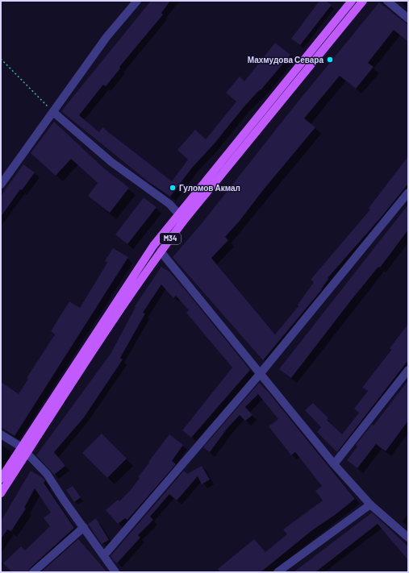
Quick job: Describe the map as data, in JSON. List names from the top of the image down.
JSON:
{
  "streets": {
    "main road": ["M34"]
  },
  "places": ["Махмудова Севара", "Гуломов Акмал"]
}
